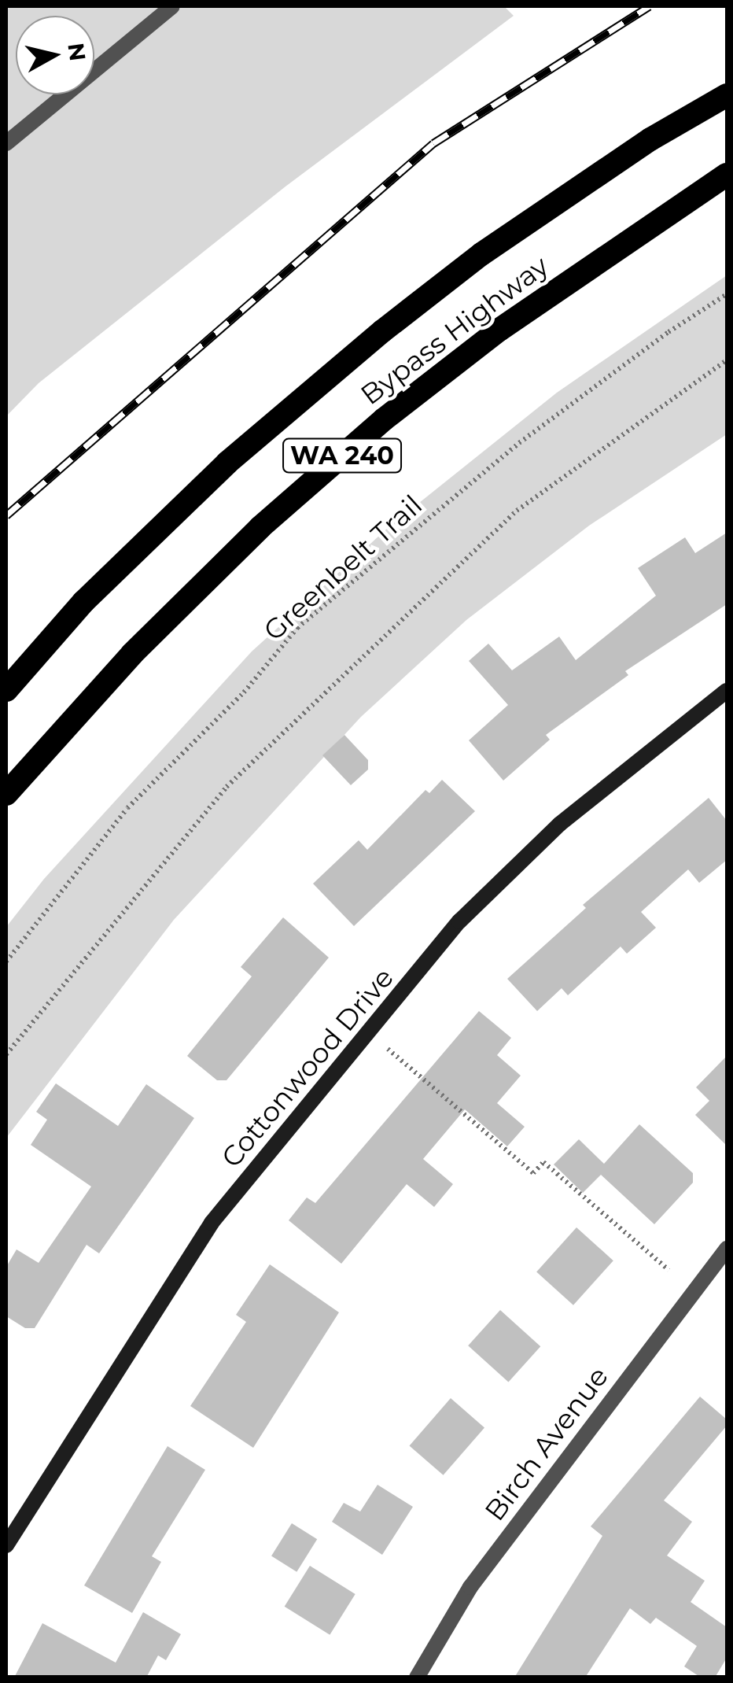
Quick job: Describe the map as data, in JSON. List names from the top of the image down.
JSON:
{
  "streets": {
    "highway": ["Bypass Highway", "WA 240"],
    "street": ["Cottonwood Drive", "Birch Avenue"],
    "path": ["Greenbelt Trail"]
  },
  "north": "right"
}
